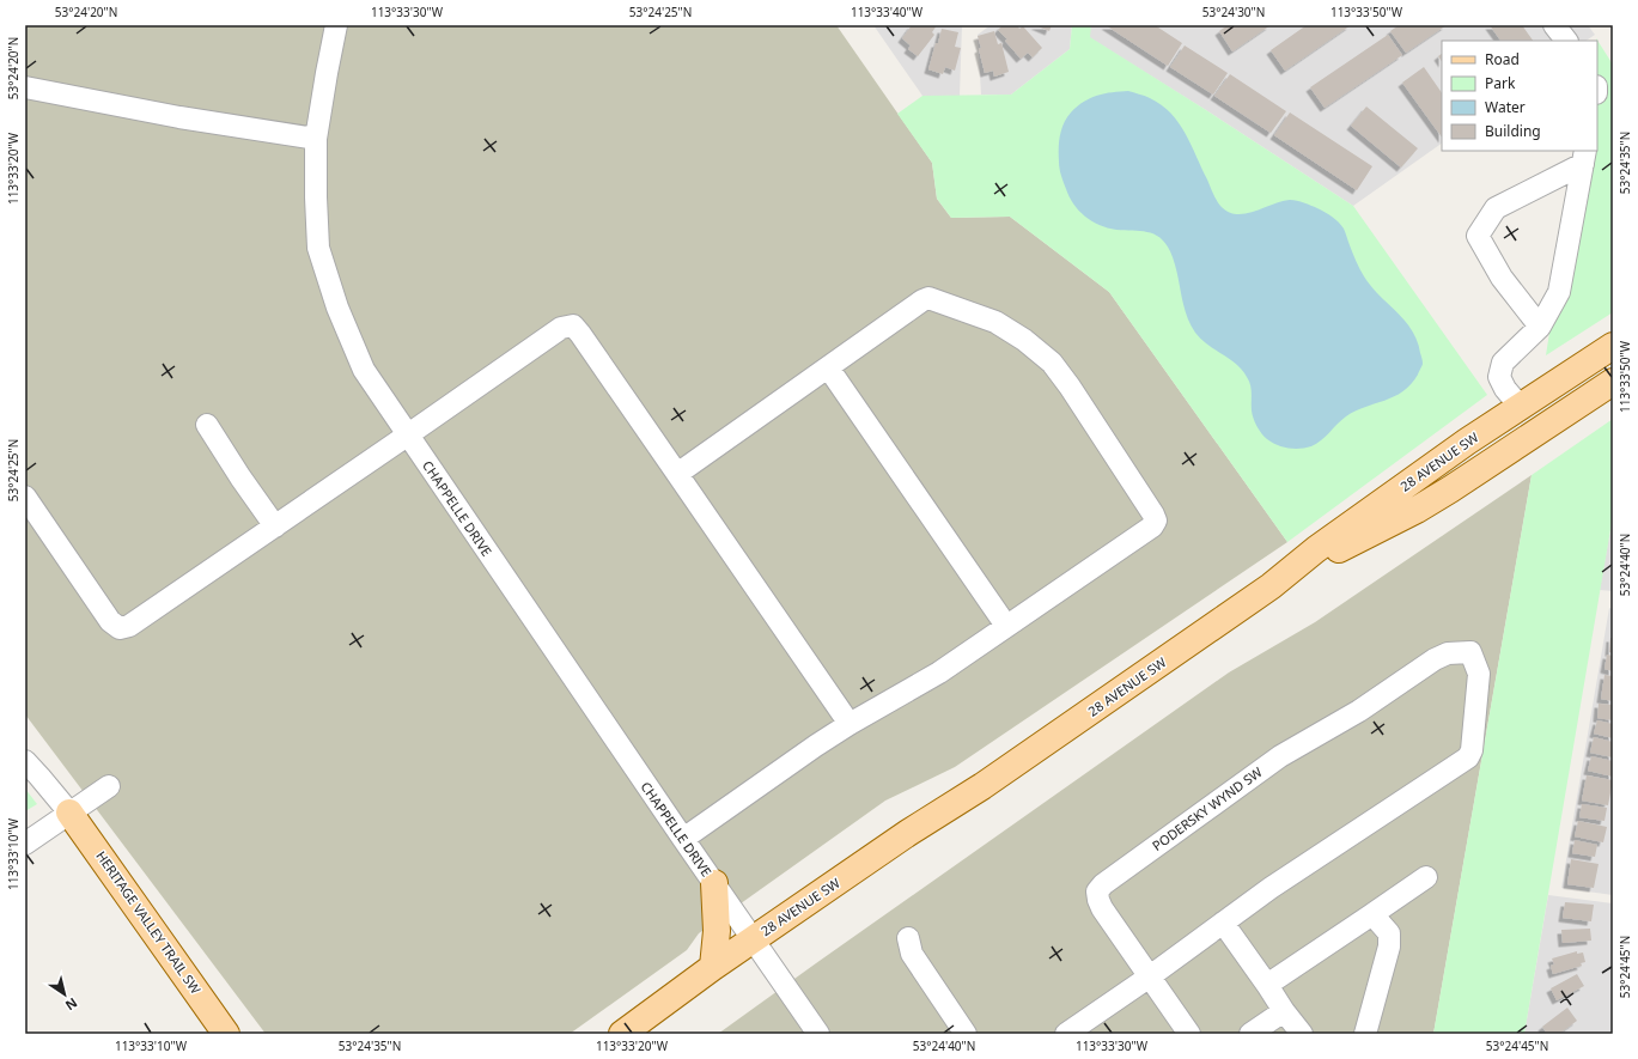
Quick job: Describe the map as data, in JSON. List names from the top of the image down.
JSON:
{
  "streets": {
    "main road": ["28 AVENUE SW", "HERITAGE VALLEY TRAIL SW"],
    "street": ["CHAPPELLE DRIVE", "PODERSKY WYND SW"]
  },
  "crossings": [
    ["28 AVENUE SW", "CHAPPELLE DRIVE"]
  ],
  "legend": [
    "Road",
    "Park",
    "Water",
    "Building"
  ],
  "north": "bottom right",
  "coordinates": [
    "53°24'20\"N",
    "113°33'30\"W",
    "53°24'25\"N",
    "113°33'40\"W",
    "53°24'30\"N",
    "113°33'50\"W",
    "53°24'35\"N",
    "113°33'20\"W",
    "53°24'40\"N",
    "113°33'10\"W",
    "53°24'45\"N"
  ]
}
